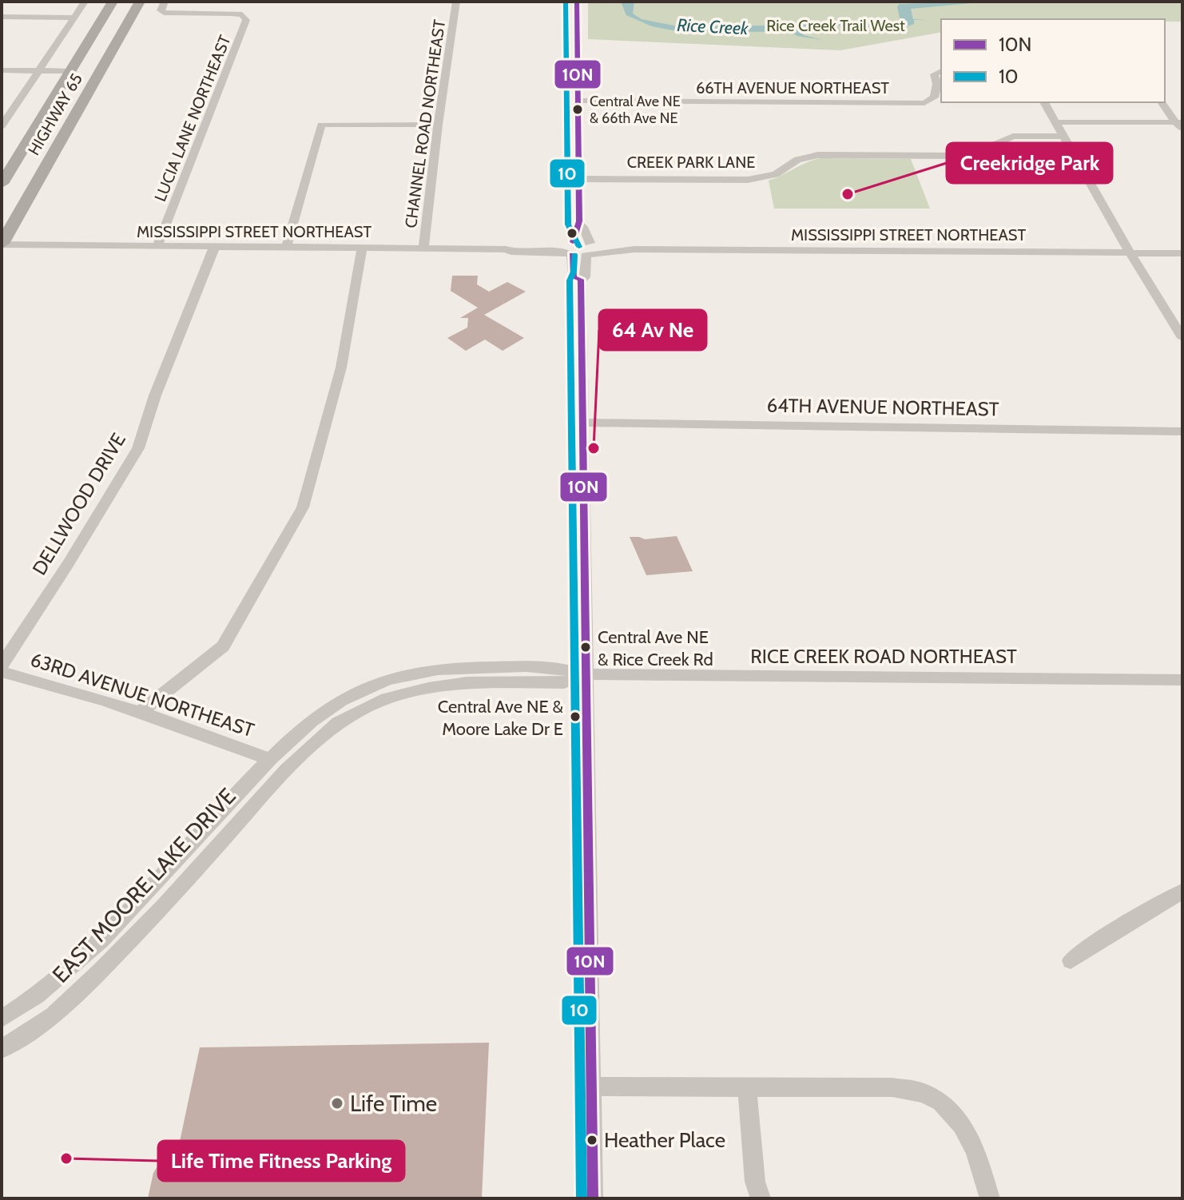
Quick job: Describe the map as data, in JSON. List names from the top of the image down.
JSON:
{
  "streets": {
    "highway": ["HIGHWAY 65"],
    "street": [
      "66TH AVENUE NORTHEAST",
      "LUCIA LANE NORTHEAST",
      "CHANNEL ROAD NORTHEAST",
      "CREEK PARK LANE",
      "MISSISSIPPI STREET NORTHEAST",
      "64TH AVENUE NORTHEAST",
      "DELLWOOD DRIVE",
      "RICE CREEK ROAD NORTHEAST",
      "63RD AVENUE NORTHEAST",
      "EAST MOORE LAKE DRIVE"
    ]
  },
  "crossings": [
    ["HIGHWAY 65", "MISSISSIPPI STREET NORTHEAST"],
    ["LUCIA LANE NORTHEAST", "MISSISSIPPI STREET NORTHEAST"],
    ["CHANNEL ROAD NORTHEAST", "MISSISSIPPI STREET NORTHEAST"],
    ["MISSISSIPPI STREET NORTHEAST", "DELLWOOD DRIVE"],
    ["RICE CREEK ROAD NORTHEAST", "63RD AVENUE NORTHEAST"],
    ["RICE CREEK ROAD NORTHEAST", "EAST MOORE LAKE DRIVE"],
    ["63RD AVENUE NORTHEAST", "EAST MOORE LAKE DRIVE"]
  ],
  "water": ["Rice Creek"],
  "parks": ["Rice Creek Trail West"],
  "places": [
    "Central Ave NE & 66th Ave NE",
    "Creekridge Park",
    "64 Av Ne",
    "Central Ave NE & Rice Creek Rd",
    "Central Ave NE & Moore Lake Dr E",
    "Life Time",
    "Heather Place",
    "Life Time Fitness Parking"
  ],
  "lines": ["transit line 10N", "transit line 10"],
  "legend": ["10N", "10"]
}
